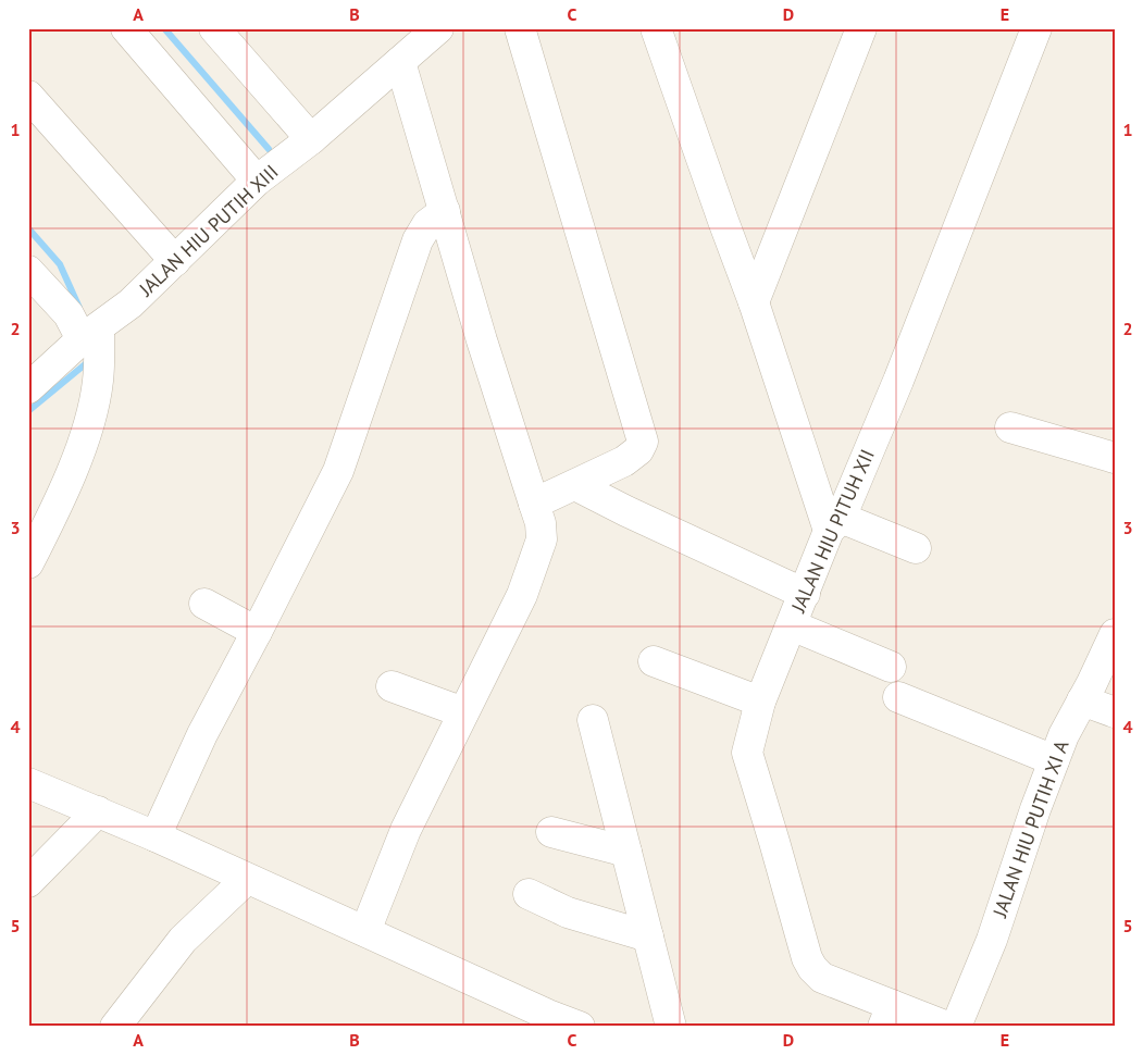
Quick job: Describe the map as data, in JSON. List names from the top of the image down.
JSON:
{
  "streets": {
    "street": ["JALAN HIU PUTIH XIII", "JALAN HIU PITUH XII", "JALAN HIU PUTIH XI A"]
  },
  "grid": {
    "columns": [
      "A",
      "B",
      "C",
      "D",
      "E"
    ],
    "rows": [
      "1",
      "2",
      "3",
      "4",
      "5"
    ]
  }
}
